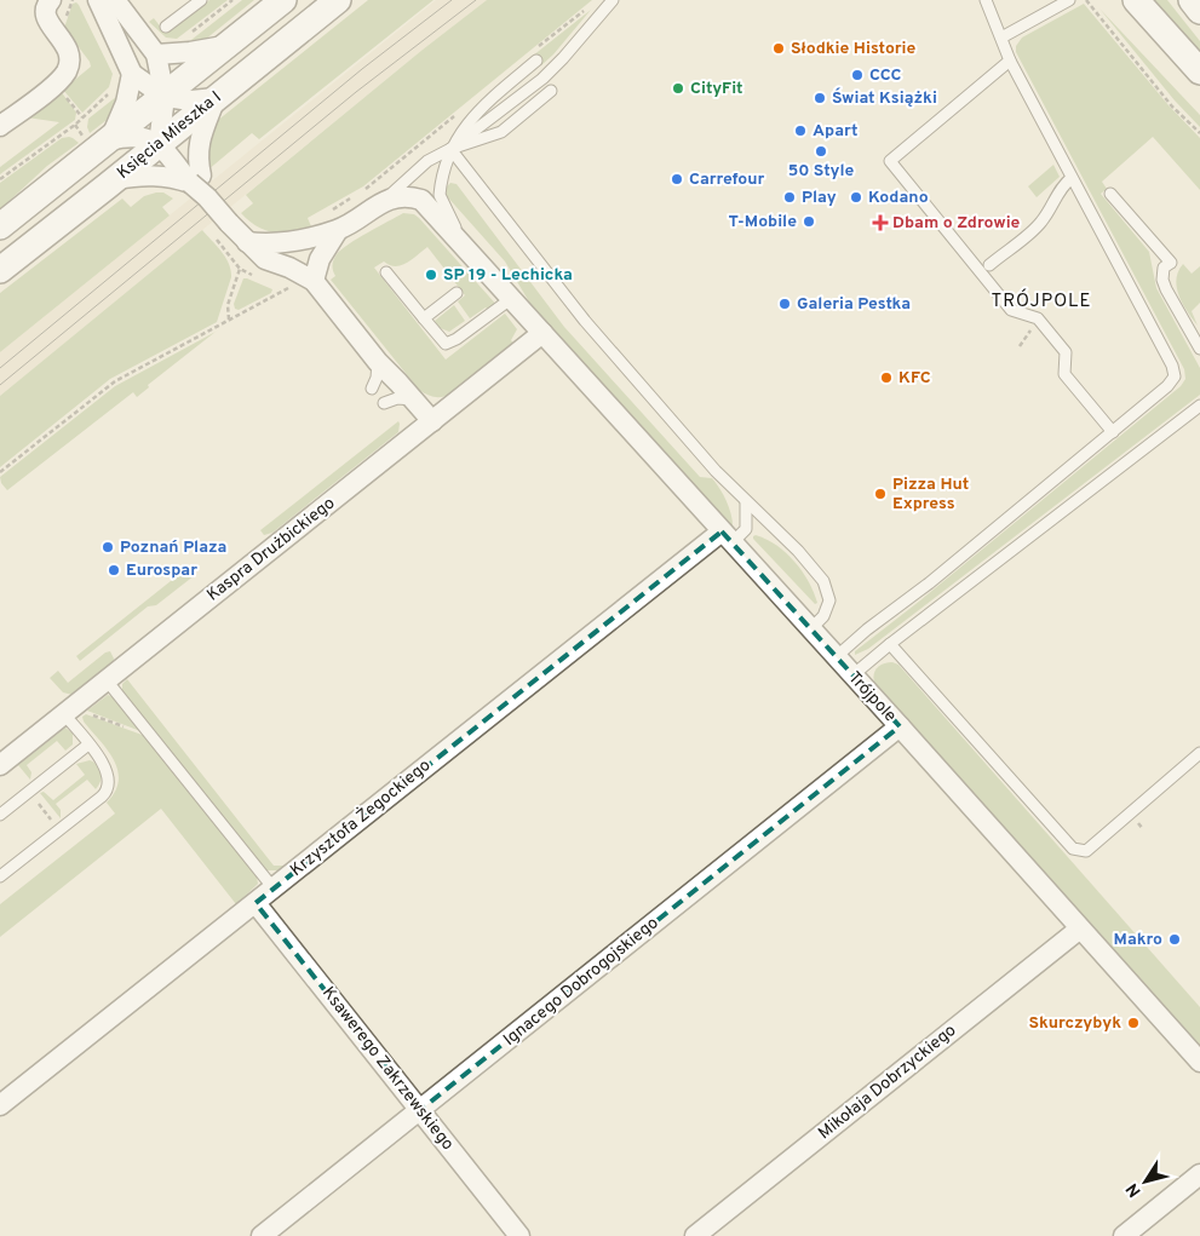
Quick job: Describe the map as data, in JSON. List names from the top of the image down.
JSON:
{
  "streets": {
    "street": [
      "Księcia Mieszka I",
      "Kaspra Drużbickiego",
      "Trójpole",
      "Krzysztofa Żegockiego",
      "Ignacego Dobrogojskiego",
      "Ksawerego Zakrzewskiego",
      "Mikołaja Dobrzyckiego"
    ]
  },
  "crossings": [
    ["Kaspra Drużbickiego", "Trójpole"],
    ["Trójpole", "Krzysztofa Żegockiego"],
    ["Trójpole", "Ignacego Dobrogojskiego"],
    ["Trójpole", "Mikołaja Dobrzyckiego"],
    ["Krzysztofa Żegockiego", "Ksawerego Zakrzewskiego"],
    ["Ignacego Dobrogojskiego", "Ksawerego Zakrzewskiego"]
  ],
  "districts": ["TRÓJPOLE"],
  "places": {
    "other": [
      "Słodkie Historie",
      "CCC",
      "CityFit",
      "Świat Książki",
      "Apart",
      "50 Style",
      "Carrefour",
      "Play",
      "Kodano",
      "T-Mobile",
      "SP 19 - Lechicka",
      "Galeria Pestka",
      "KFC",
      "Pizza Hut Express",
      "Poznań Plaza",
      "Eurospar",
      "Makro",
      "Skurczybyk"
    ],
    "health": ["Dbam o Zdrowie"]
  },
  "north": "bottom left"
}
